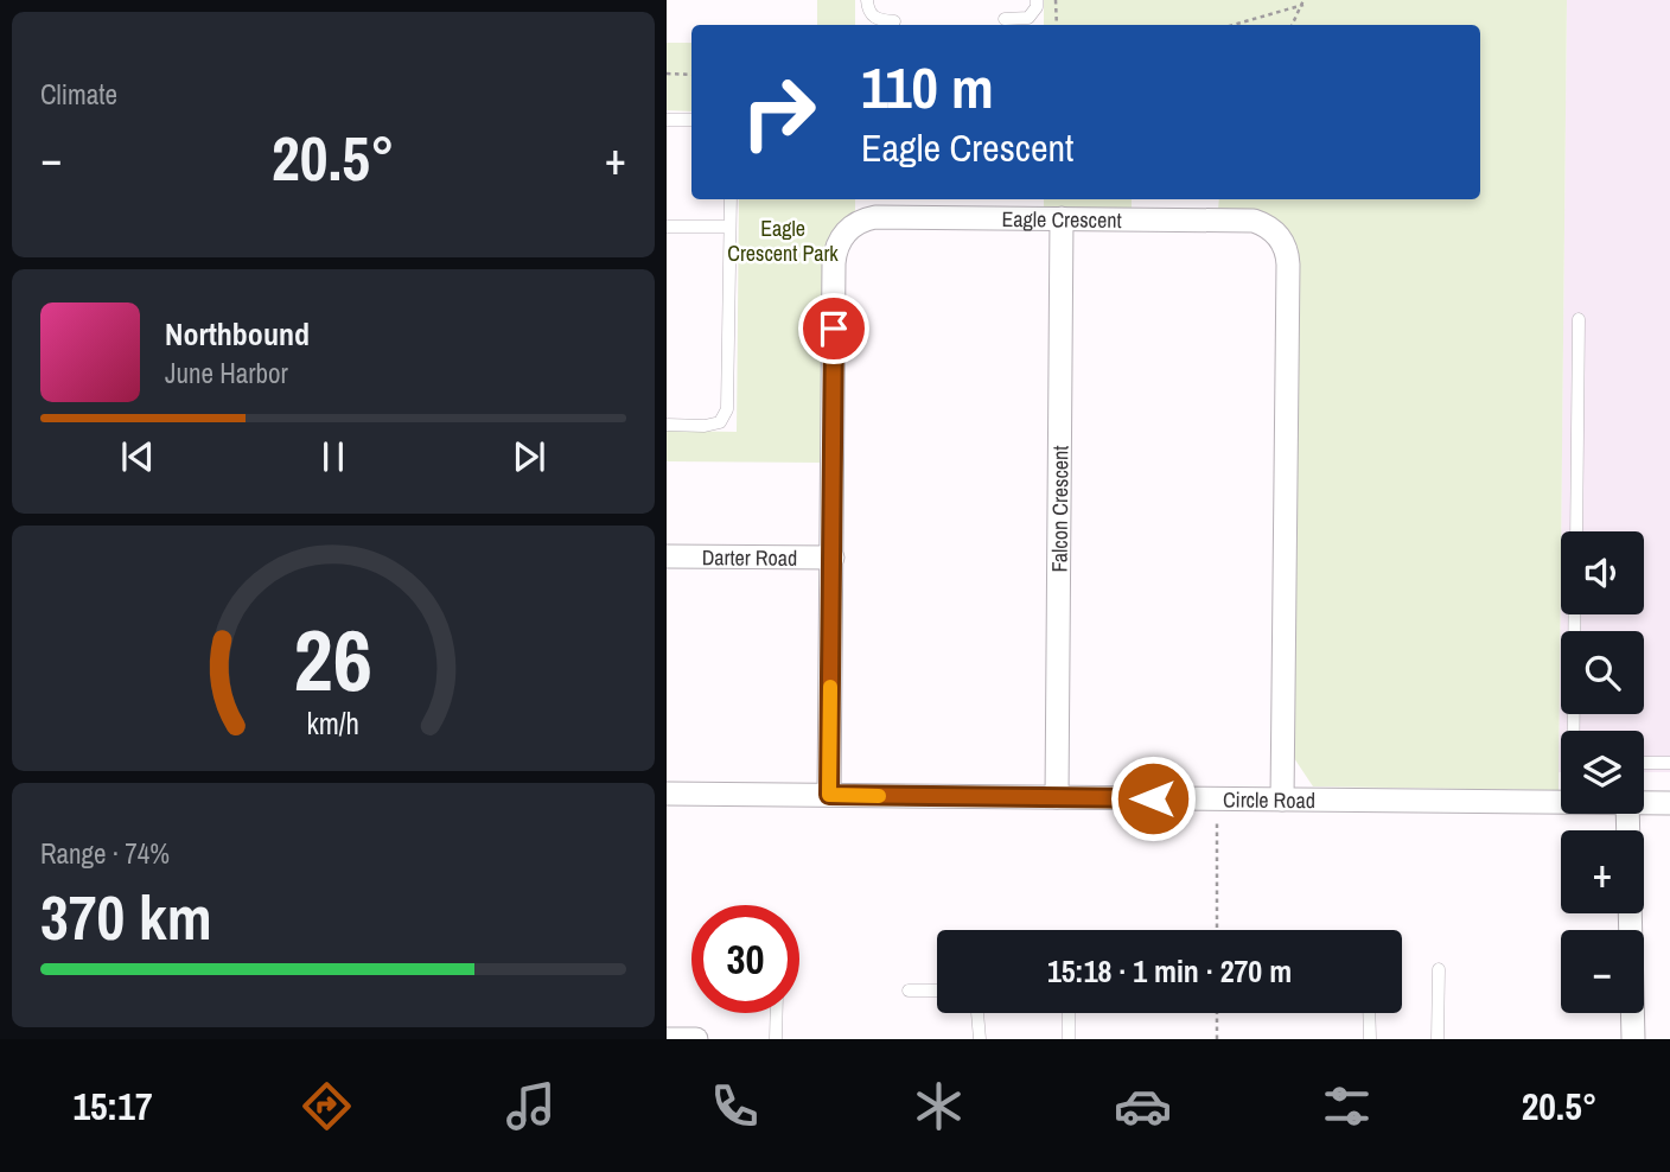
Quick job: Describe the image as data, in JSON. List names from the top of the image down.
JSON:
{
  "streets": {
    "street": [
      "Eagle Crescent",
      "Falcon Crescent",
      "Darter Road",
      "Circle Road"
    ]
  },
  "crossings": [
    ["Eagle Crescent", "Falcon Crescent"],
    ["Eagle Crescent", "Darter Road"],
    ["Eagle Crescent", "Circle Road"],
    ["Falcon Crescent", "Circle Road"]
  ],
  "parks": ["Eagle Crescent Park"],
  "page": {
    "tile": [
      "Climate",
      ["Range · 74%", "370 km"]
    ],
    "turn": ["110 m", "Eagle Crescent"],
    "heat": ["−", "20.5°", "+"],
    "song": ["Northbound", "June Harbor"],
    "map_buttons": ["+", "−"],
    "limit": "30",
    "trip": "15:18 · 1 min · 270 m",
    "tabs": ["15:17", "20.5°"],
    "gauge": ["26", "km/h"]
  }
}
